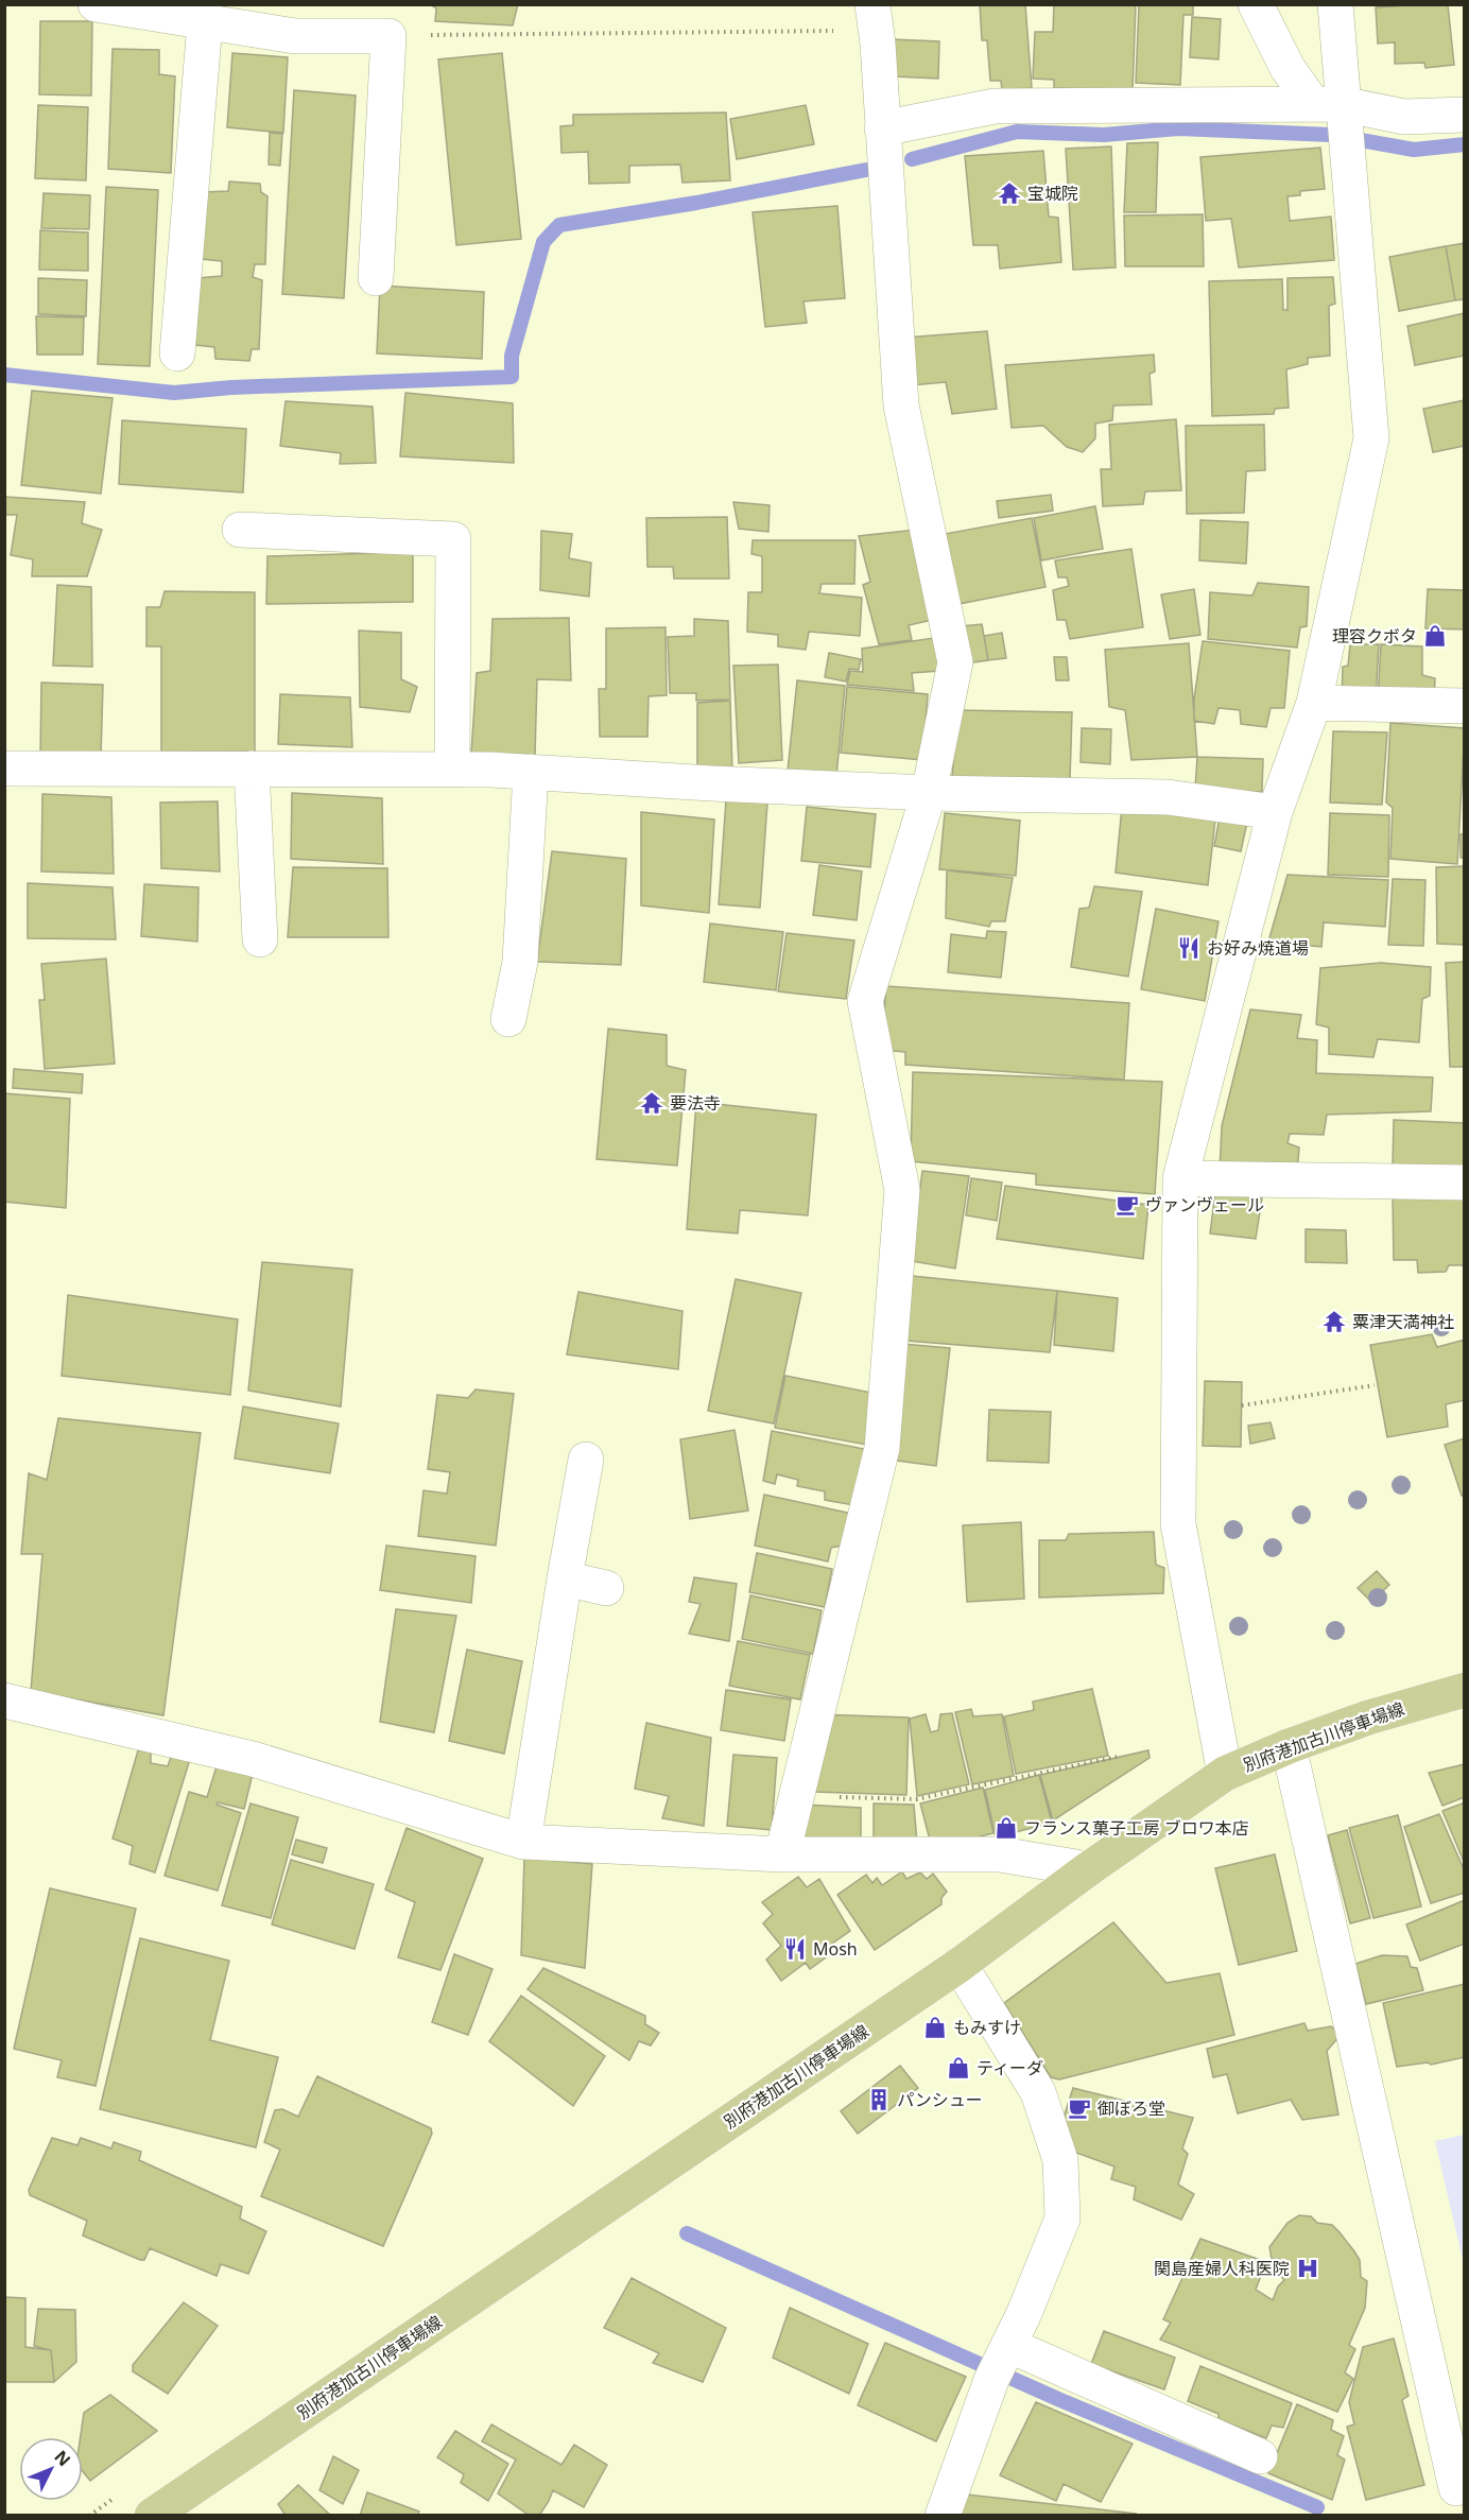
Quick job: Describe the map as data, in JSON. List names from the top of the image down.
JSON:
{
  "streets": {
    "main road": ["別府港加古川停車場線"]
  },
  "places": {
    "temple": ["宝城院", "要法寺", "粟津天満神社"],
    "shop": [
      "理容クボタ",
      "フランス菓子工房 ブロワ本店",
      "もみすけ",
      "ティーダ"
    ],
    "restaurant": ["お好み焼道場", "Mosh"],
    "cafe": ["ヴァンヴェール", "御ぼろ堂"],
    "building": ["パンシュー"],
    "hospital": ["関島産婦人科医院"]
  },
  "north": "top right"
}
